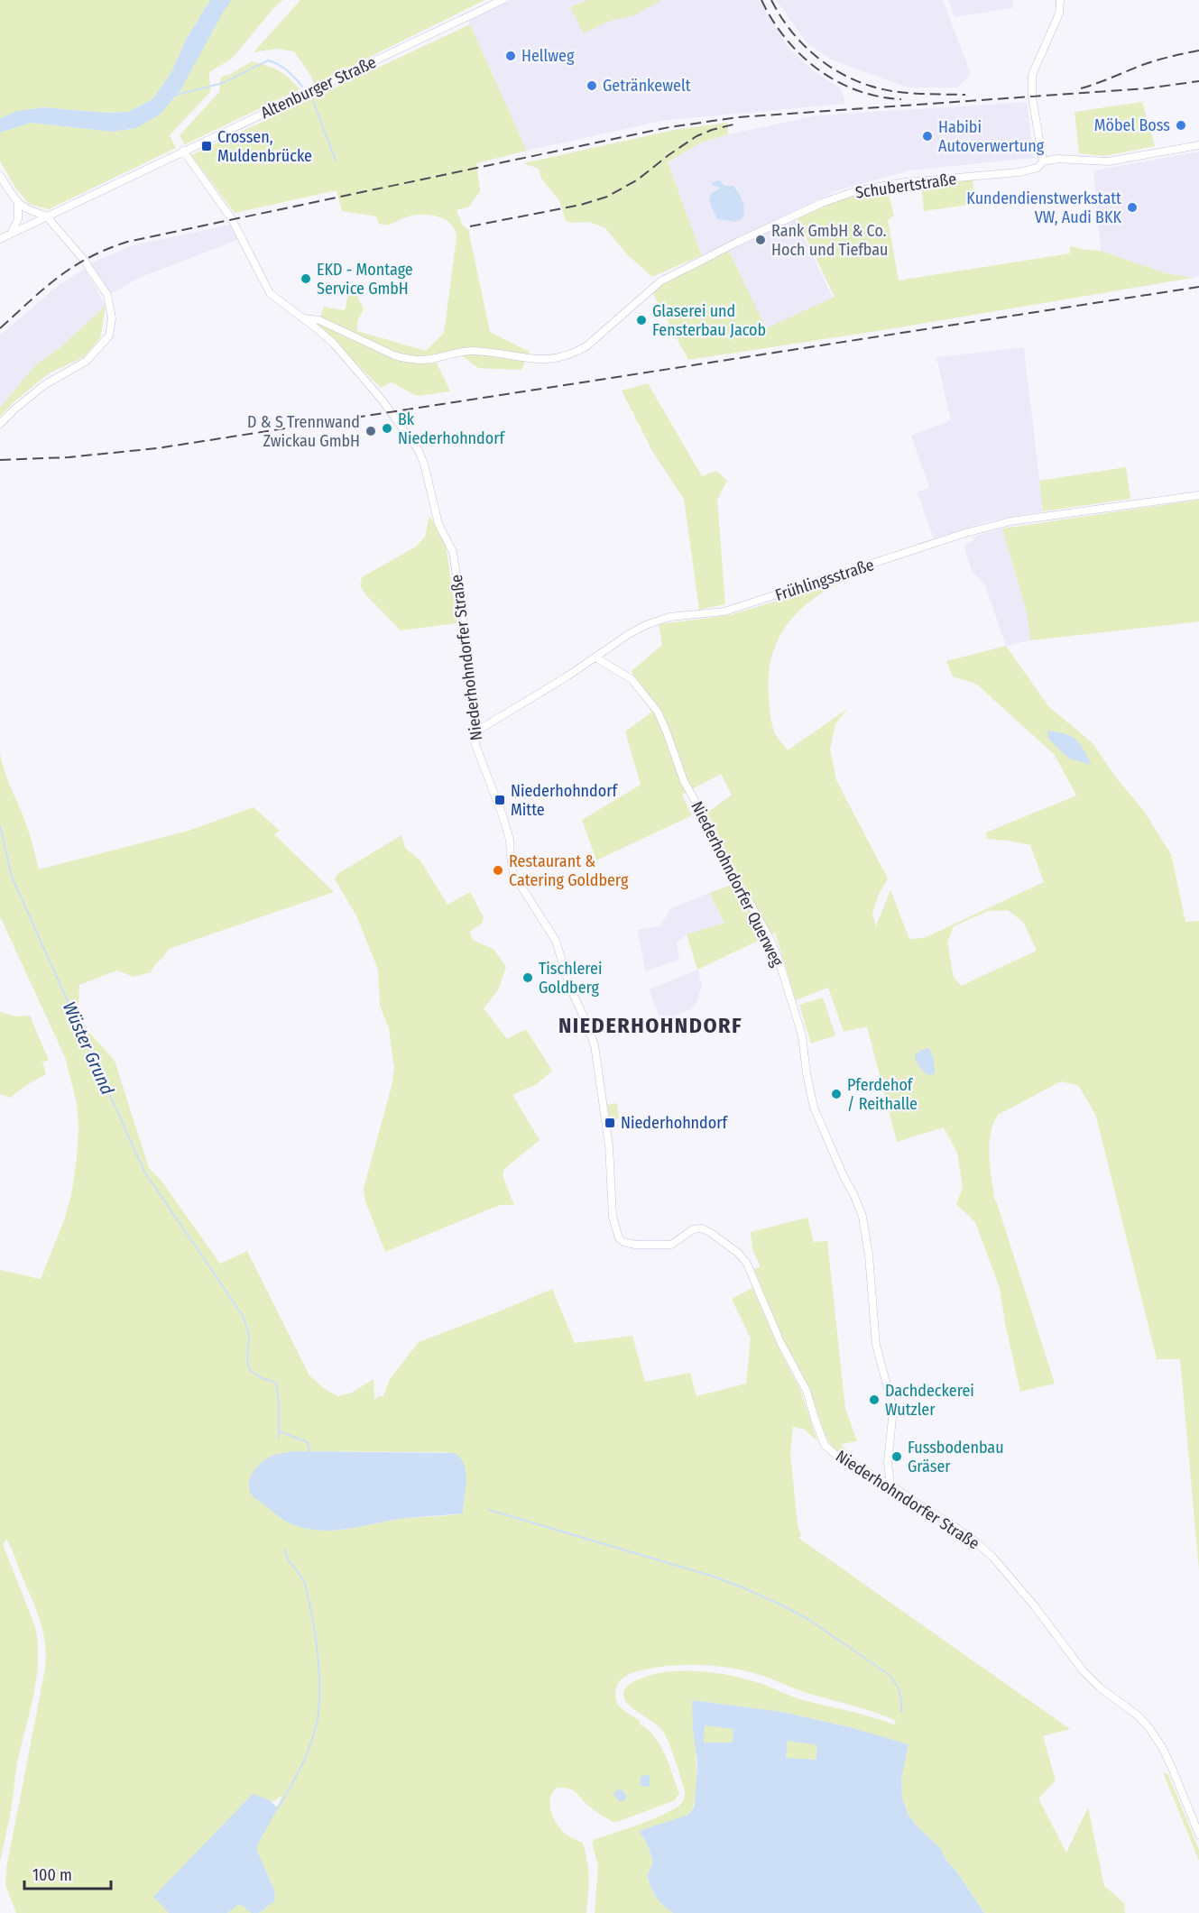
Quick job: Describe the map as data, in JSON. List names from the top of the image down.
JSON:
{
  "streets": {
    "street": [
      "Altenburger Straße",
      "Schubertstraße",
      "Frühlingsstraße",
      "Niederhohndorfer Straße",
      "Niederhohndorfer Querweg"
    ]
  },
  "crossings": [
    ["Altenburger Straße", "Niederhohndorfer Straße"],
    ["Schubertstraße", "Niederhohndorfer Straße"],
    ["Frühlingsstraße", "Niederhohndorfer Straße"],
    ["Frühlingsstraße", "Niederhohndorfer Querweg"],
    ["Niederhohndorfer Straße", "Niederhohndorfer Querweg"]
  ],
  "districts": ["NIEDERHOHNDORF"],
  "water": ["Wüster Grund"],
  "places": {
    "other": [
      "Hellweg",
      "Getränkewelt",
      "Möbel Boss",
      "Habibi Autoverwertung",
      "Kundendienstwerkstatt VW, Audi BKK",
      "Rank GmbH & Co. Hoch und Tiefbau",
      "EKD - Montage Service GmbH",
      "Glaserei und Fensterbau Jacob",
      "Bk Niederhohndorf",
      "D & S Trennwand Zwickau GmbH",
      "Restaurant & Catering Goldberg",
      "Tischlerei Goldberg",
      "Pferdehof / Reithalle",
      "Dachdeckerei Wutzler",
      "Fussbodenbau Gräser"
    ],
    "transit": ["Crossen, Muldenbrücke", "Niederhohndorf Mitte", "Niederhohndorf"]
  },
  "scale_bar": "100 m"
}
